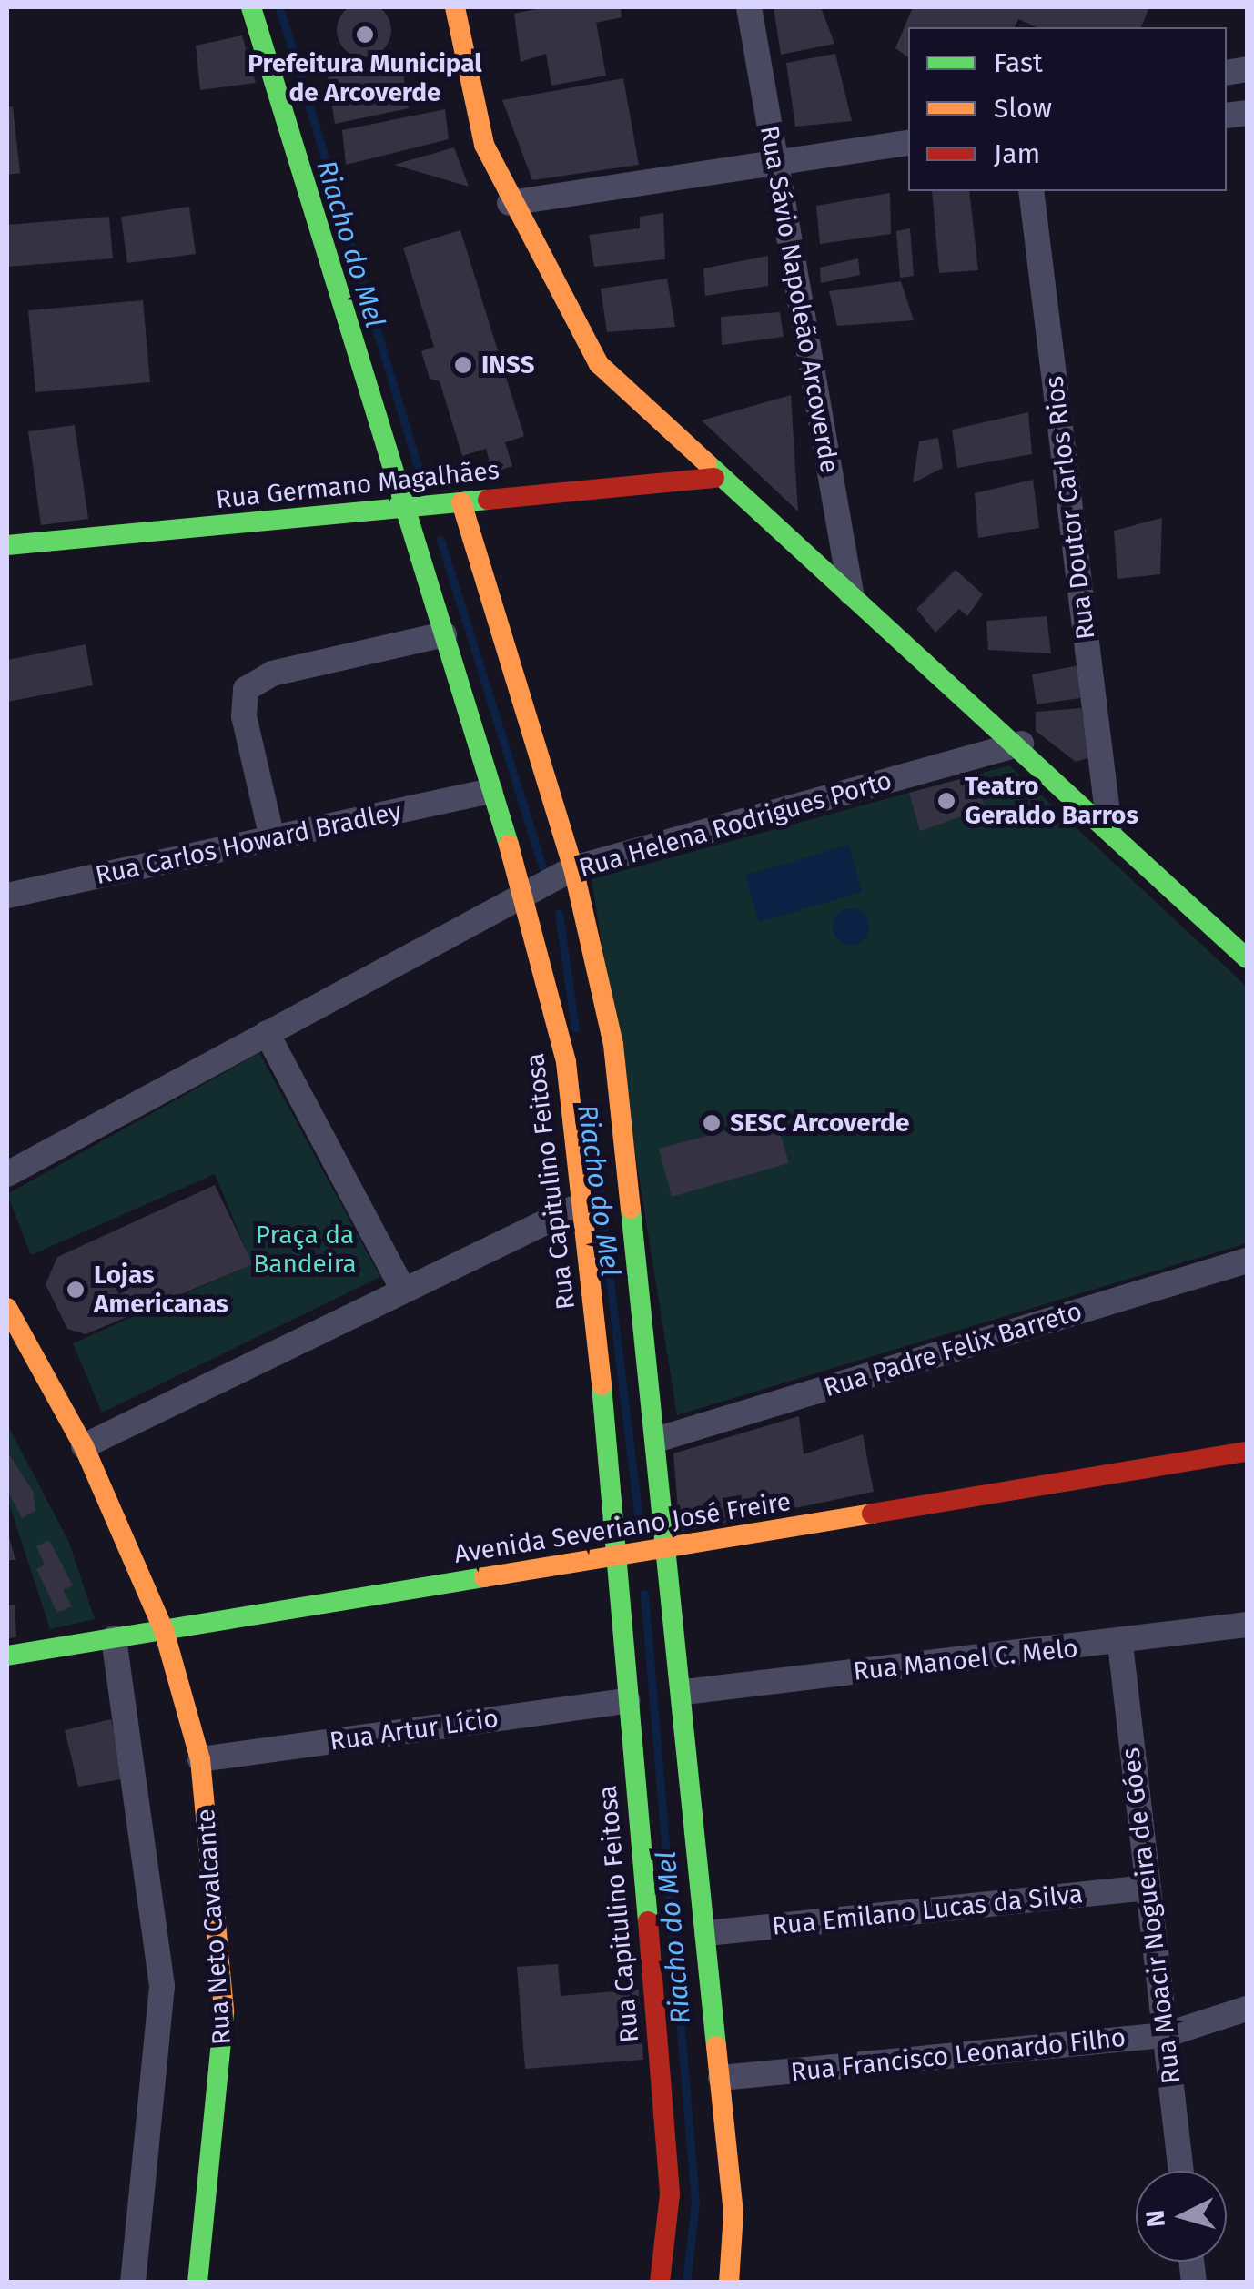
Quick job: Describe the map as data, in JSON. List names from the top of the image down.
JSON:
{
  "streets": {
    "street": [
      "Rua Sávio Napoleão Arcoverde",
      "Rua Germano Magalhães",
      "Rua Doutor Carlos Rios",
      "Rua Helena Rodrigues Porto",
      "Rua Carlos Howard Bradley",
      "Rua Capitulino Feitosa",
      "Rua Padre Felix Barreto",
      "Avenida Severiano José Freire",
      "Rua Manoel C. Melo",
      "Rua Artur Lício",
      "Rua Emilano Lucas da Silva",
      "Rua Moacir Nogueira de Góes",
      "Rua Neto Cavalcante",
      "Rua Francisco Leonardo Filho"
    ]
  },
  "crossings": [
    ["Rua Germano Magalhães", "Rua Capitulino Feitosa"],
    ["Rua Helena Rodrigues Porto", "Rua Capitulino Feitosa"],
    ["Rua Carlos Howard Bradley", "Rua Capitulino Feitosa"],
    ["Rua Capitulino Feitosa", "Avenida Severiano José Freire"],
    ["Rua Capitulino Feitosa", "Rua Artur Lício"],
    ["Avenida Severiano José Freire", "Rua Neto Cavalcante"],
    ["Rua Manoel C. Melo", "Rua Moacir Nogueira de Góes"],
    ["Rua Artur Lício", "Rua Neto Cavalcante"],
    ["Rua Emilano Lucas da Silva", "Rua Moacir Nogueira de Góes"],
    ["Rua Moacir Nogueira de Góes", "Rua Francisco Leonardo Filho"]
  ],
  "water": ["Riacho do Mel"],
  "parks": ["Praça da Bandeira"],
  "places": [
    "Prefeitura Municipal de Arcoverde",
    "INSS",
    "Teatro Geraldo Barros",
    "SESC Arcoverde",
    "Lojas Americanas"
  ],
  "legend": ["Fast", "Slow", "Jam"],
  "north": "left"
}
